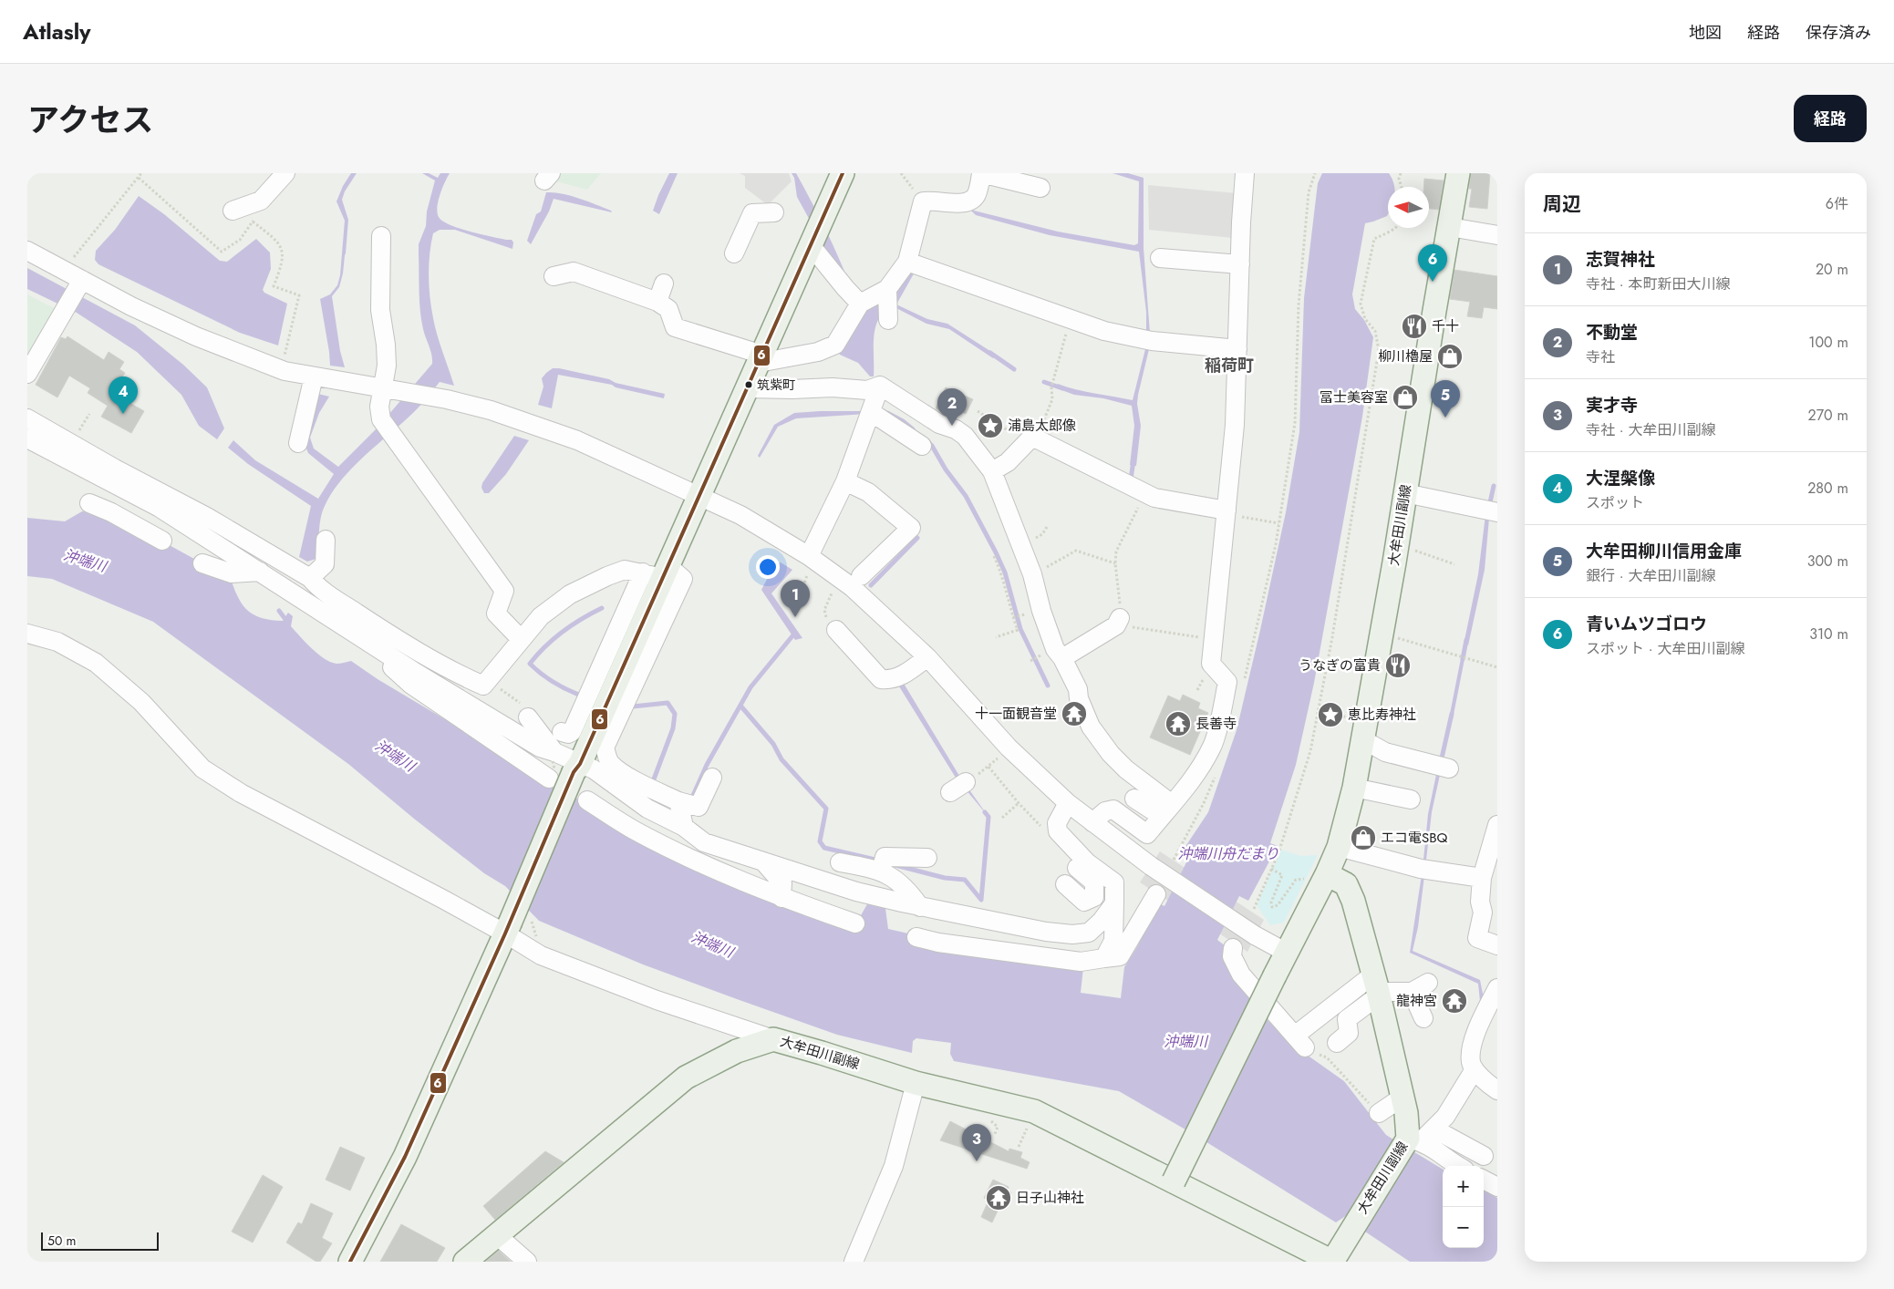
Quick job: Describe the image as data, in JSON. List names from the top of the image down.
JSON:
{
  "streets": {
    "main road": ["大牟田川副線"]
  },
  "districts": ["稲荷町"],
  "water": ["沖端川", "沖端川舟だまり"],
  "places": {
    "restaurant": ["千十", "うなぎの富貴"],
    "shop": ["柳川櫓屋", "冨士美容室", "エコ電SBQ"],
    "other": ["筑紫町"],
    "place": ["浦島太郎像", "恵比寿神社"],
    "temple": [
      "十一面観音堂",
      "長善寺",
      "龍神宮",
      "日子山神社"
    ]
  },
  "lines": ["transit line 6"],
  "scale_bar": "50 m",
  "north": "left",
  "page": {
    "header": "Atlasly",
    "nav": ["地図", "経路", "保存済み"],
    "title": "アクセス",
    "buttons": "経路",
    "heading": ["周辺", "6件"],
    "list": [
      {
        "mark": "1",
        "name": "志賀神社",
        "note": "寺社 · 本町新田大川線",
        "value": "20 m"
      },
      {
        "mark": "2",
        "name": "不動堂",
        "note": "寺社",
        "value": "100 m"
      },
      {
        "mark": "3",
        "name": "実才寺",
        "note": "寺社 · 大牟田川副線",
        "value": "270 m"
      },
      {
        "mark": "4",
        "name": "大涅槃像",
        "note": "スポット",
        "value": "280 m"
      },
      {
        "mark": "5",
        "name": "大牟田柳川信用金庫",
        "note": "銀行 · 大牟田川副線",
        "value": "300 m"
      },
      {
        "mark": "6",
        "name": "青いムツゴロウ",
        "note": "スポット · 大牟田川副線",
        "value": "310 m"
      }
    ],
    "pins": [
      "6",
      "4",
      "5",
      "2",
      "1",
      "3"
    ],
    "map_buttons": ["+", "−"],
    "scale": "50 m"
  }
}
